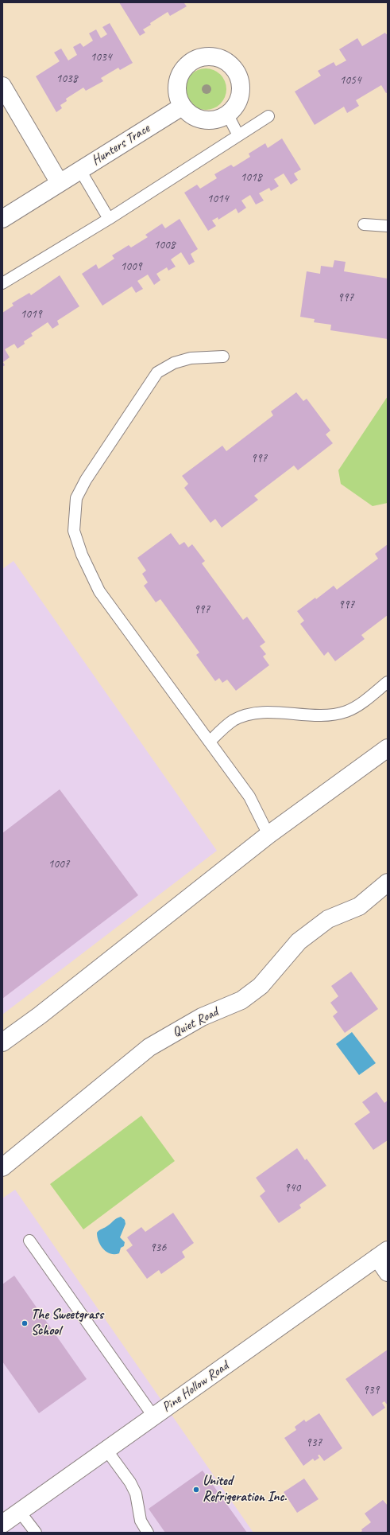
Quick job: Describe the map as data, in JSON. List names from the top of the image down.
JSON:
{
  "streets": {
    "street": ["Hunters Trace", "Quiet Road", "Pine Hollow Road"]
  },
  "places": ["The Sweetgrass School", "United Refrigeration Inc."],
  "house_numbers": [
    "1034",
    "1038",
    "1054",
    "1018",
    "1014",
    "1008",
    "1009",
    "997",
    "1019",
    "997",
    "997",
    "997",
    "1007",
    "940",
    "936",
    "939",
    "937"
  ]
}
